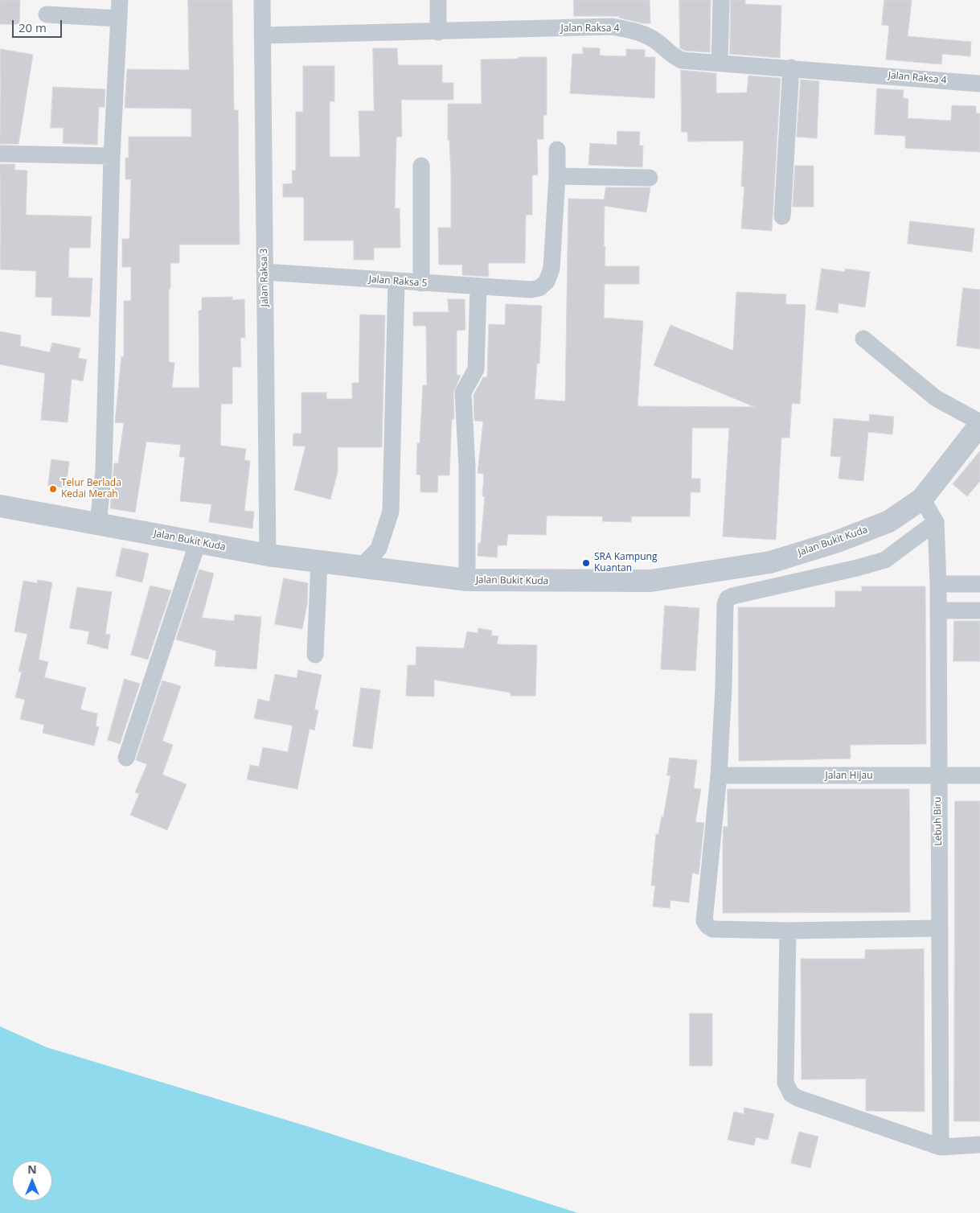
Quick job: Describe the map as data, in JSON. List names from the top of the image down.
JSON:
{
  "streets": {
    "street": [
      "Jalan Raksa 4",
      "Jalan Raksa 3",
      "Jalan Raksa 5",
      "Jalan Bukit Kuda",
      "Jalan Hijau",
      "Lebuh Biru"
    ]
  },
  "crossings": [
    ["Jalan Raksa 4", "Jalan Raksa 3"],
    ["Jalan Raksa 3", "Jalan Raksa 5"],
    ["Jalan Raksa 3", "Jalan Bukit Kuda"],
    ["Jalan Bukit Kuda", "Lebuh Biru"],
    ["Jalan Hijau", "Lebuh Biru"]
  ],
  "places": ["Telur Berlada Kedai Merah", "SRA Kampung Kuantan"],
  "scale_bar": "20 m",
  "north": "top"
}
